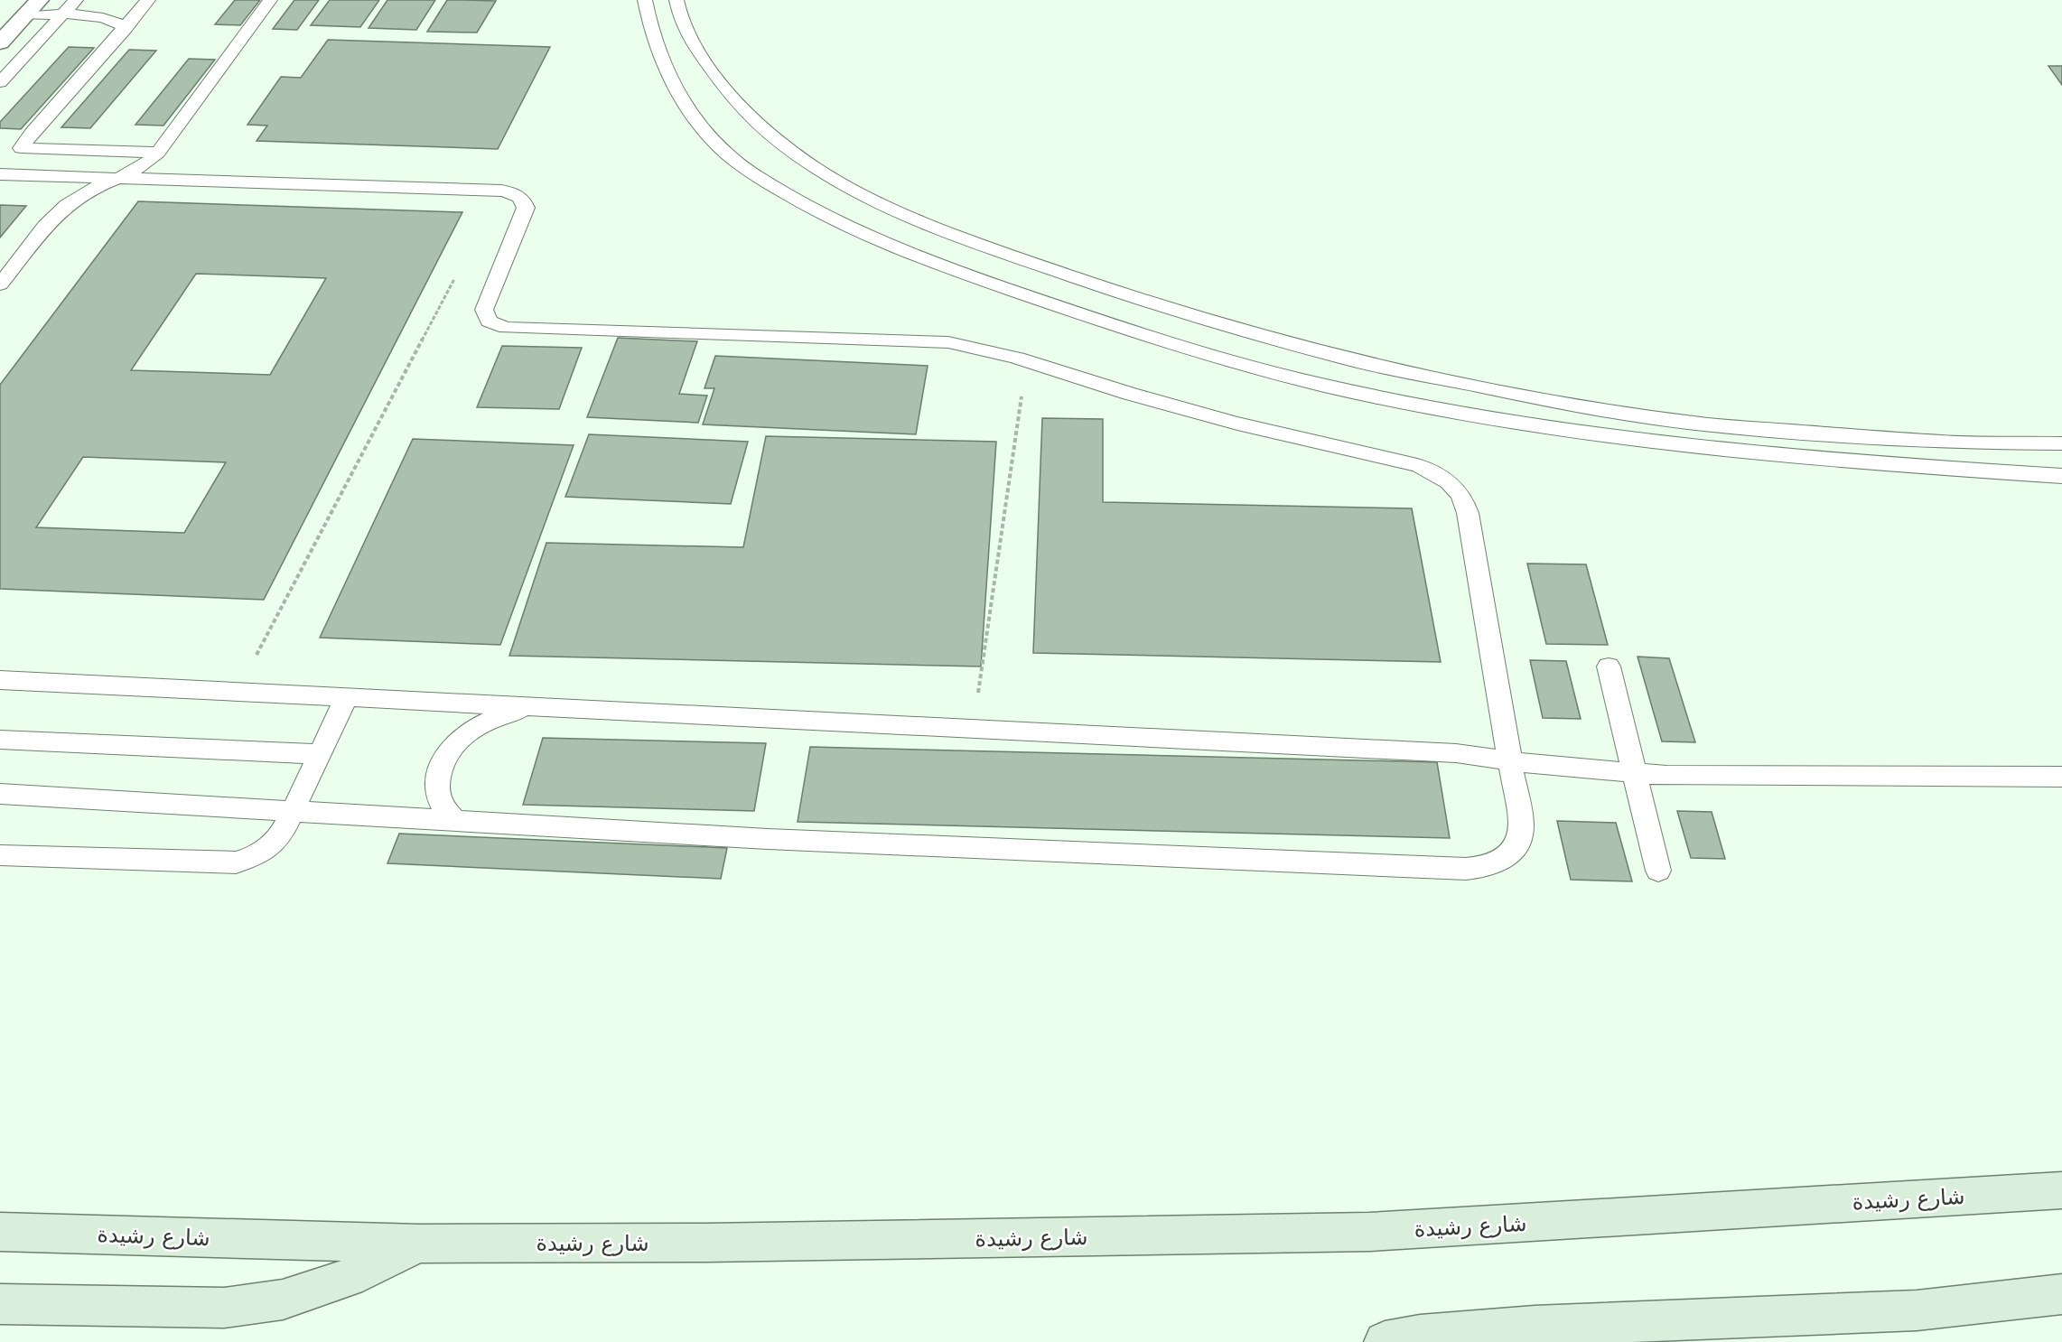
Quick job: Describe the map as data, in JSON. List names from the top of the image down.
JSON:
{
  "streets": {
    "street": ["شارع رشيدة"]
  }
}
